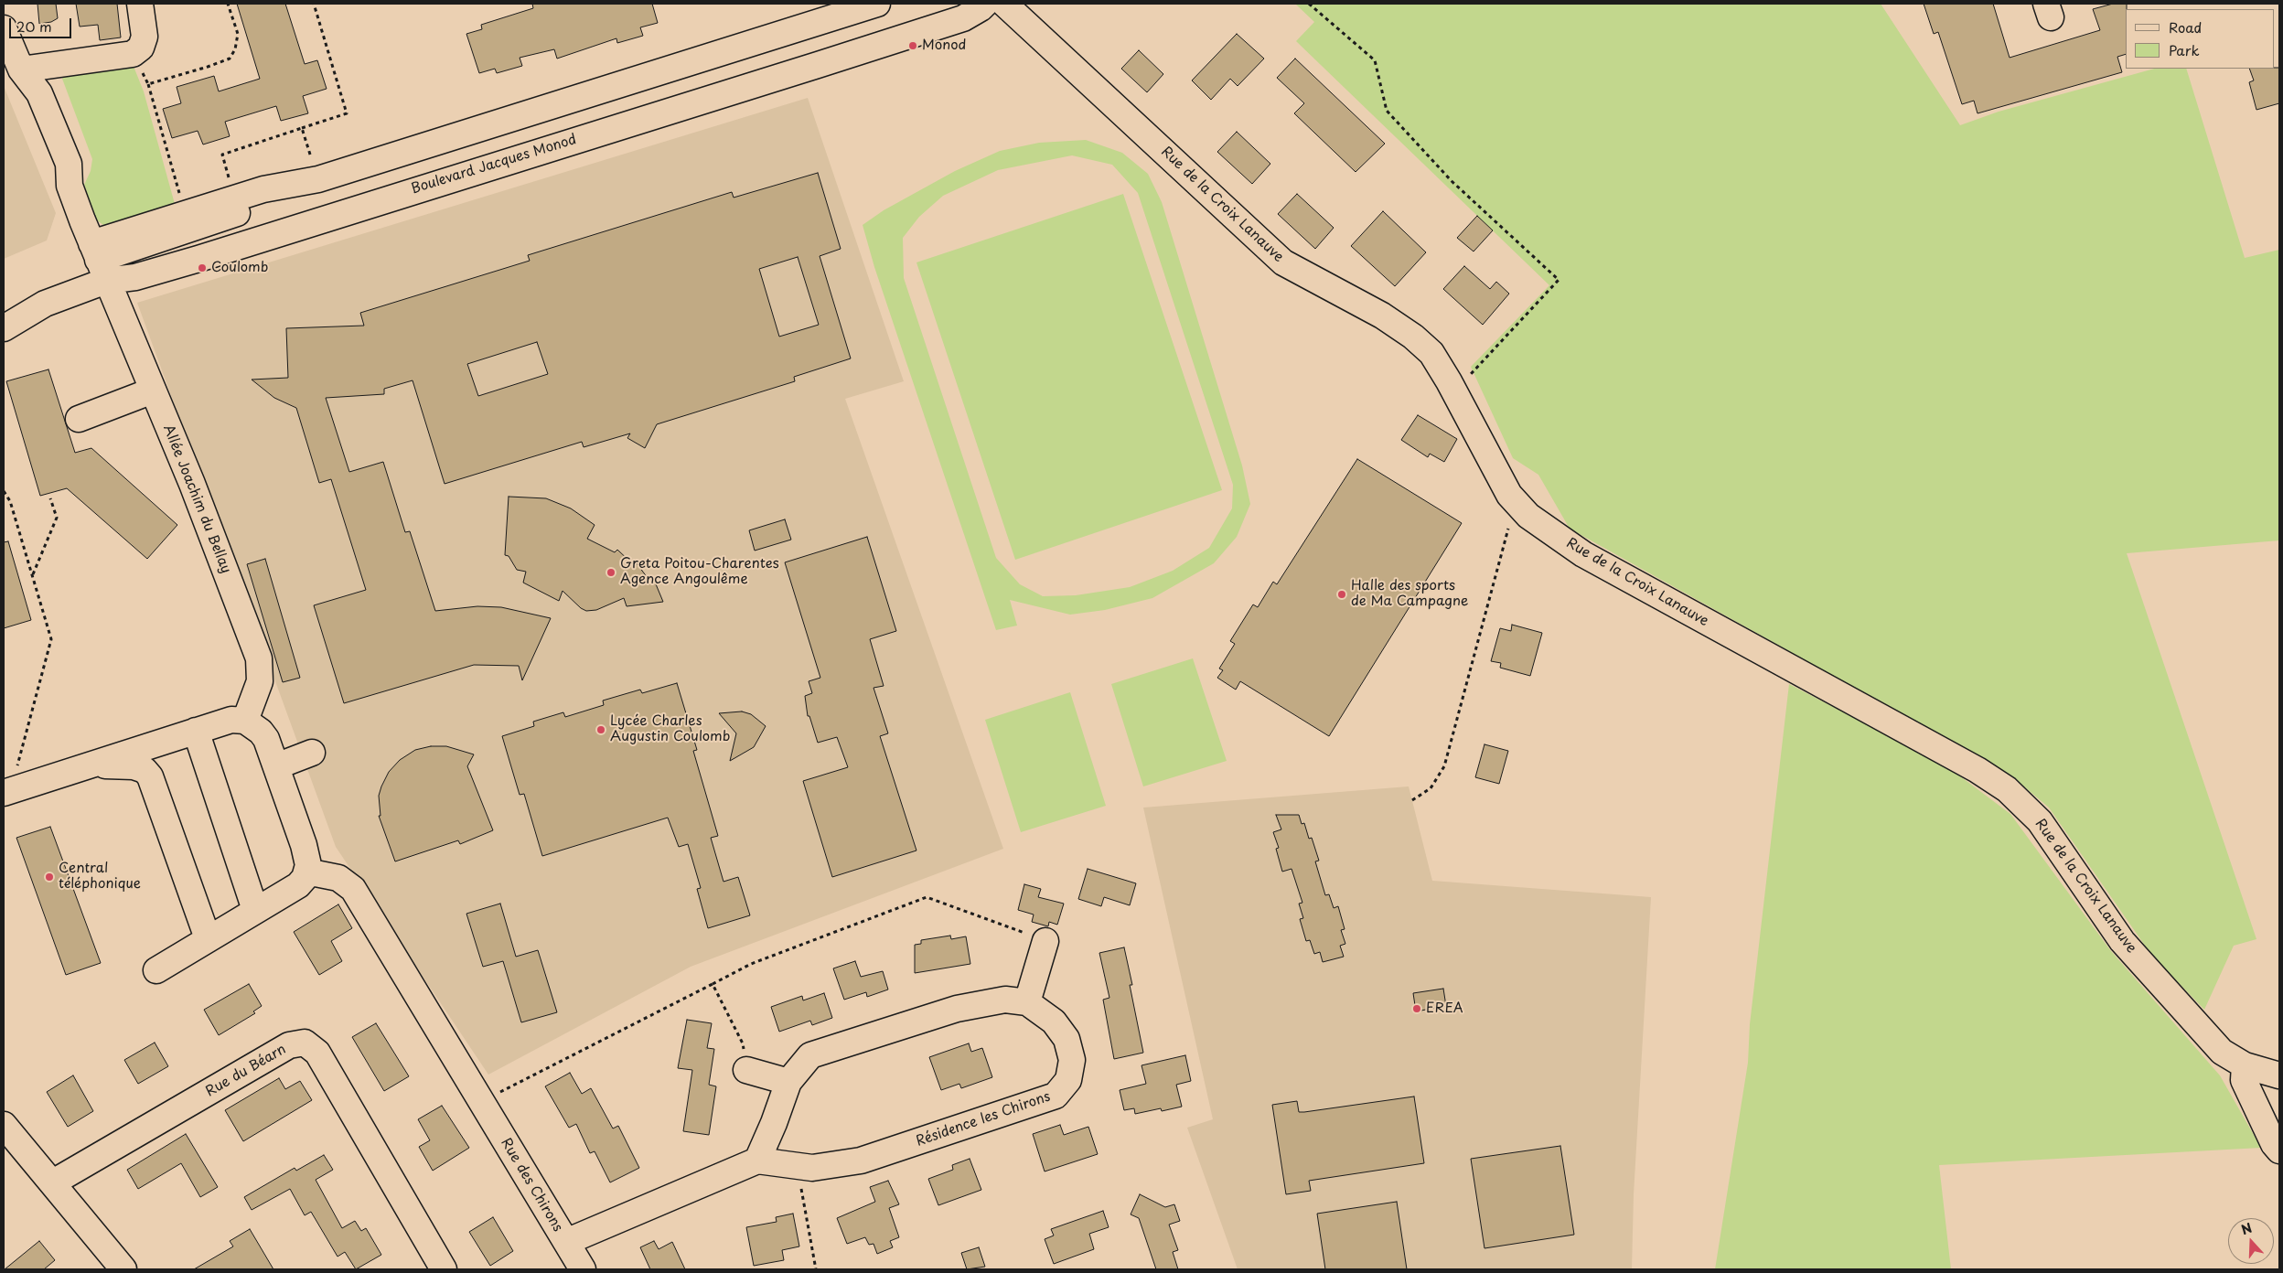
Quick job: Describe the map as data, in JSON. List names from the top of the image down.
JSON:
{
  "streets": {
    "street": [
      "Boulevard Jacques Monod",
      "Rue de la Croix Lanauve",
      "Allée Joachim du Bellay",
      "Rue du Béarn",
      "Résidence les Chirons",
      "Rue des Chirons"
    ]
  },
  "crossings": [
    ["Boulevard Jacques Monod", "Allée Joachim du Bellay"]
  ],
  "places": [
    "Monod",
    "Coulomb",
    "Greta Poitou-Charentes Agence Angoulême",
    "Halle des sports de Ma Campagne",
    "Lycée Charles Augustin Coulomb",
    "Central téléphonique",
    "EREA"
  ],
  "legend": ["Road", "Park"],
  "scale_bar": "20 m",
  "north": "top"
}
